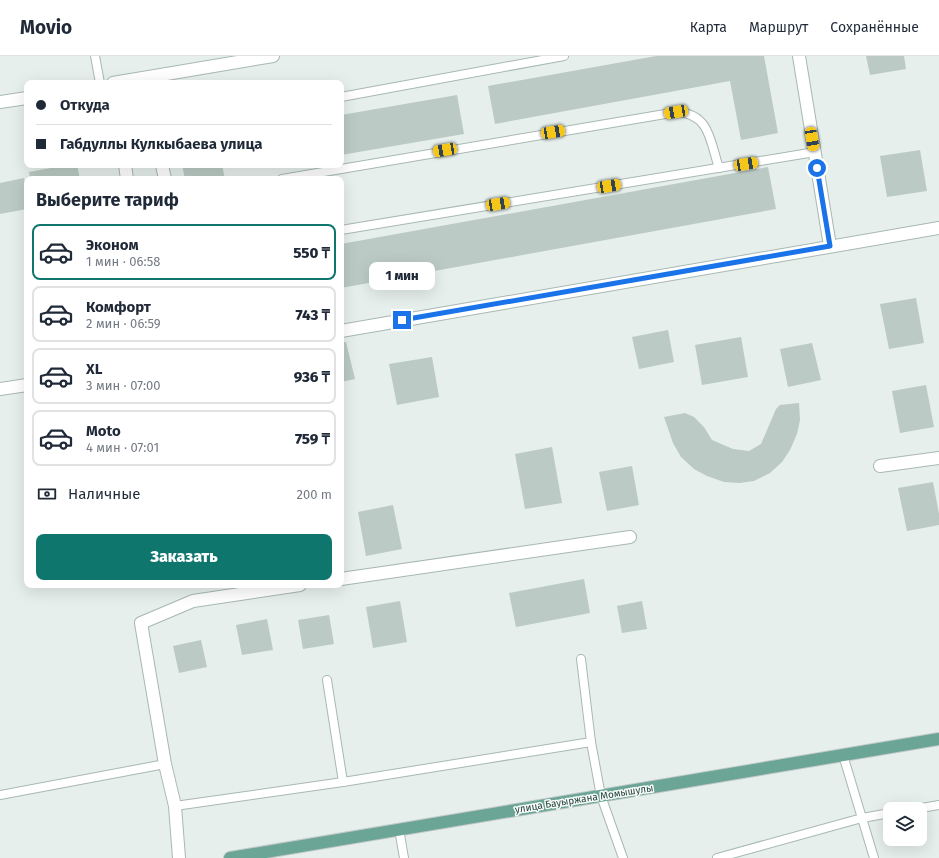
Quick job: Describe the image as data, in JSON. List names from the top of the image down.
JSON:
{
  "streets": {
    "main road": ["улица Бауыржана Момышулы"]
  },
  "page": {
    "header": "Movio",
    "nav": ["Карта", "Маршрут", "Сохранённые"],
    "banner": ["Откуда", "Габдуллы Кулкыбаева улица"],
    "heading": "Выберите тариф",
    "list": [
      {
        "name": "Эконом",
        "note": "1 мин · 06:58",
        "value": "550 ₸"
      },
      {
        "name": "Комфорт",
        "note": "2 мин · 06:59",
        "value": "743 ₸"
      },
      {
        "name": "XL",
        "note": "3 мин · 07:00",
        "value": "936 ₸"
      },
      {
        "name": "Moto",
        "note": "4 мин · 07:01",
        "value": "759 ₸"
      }
    ],
    "bubble": "1 мин",
    "pay": ["Наличные", "200 m"],
    "buttons": "Заказать"
  }
}
